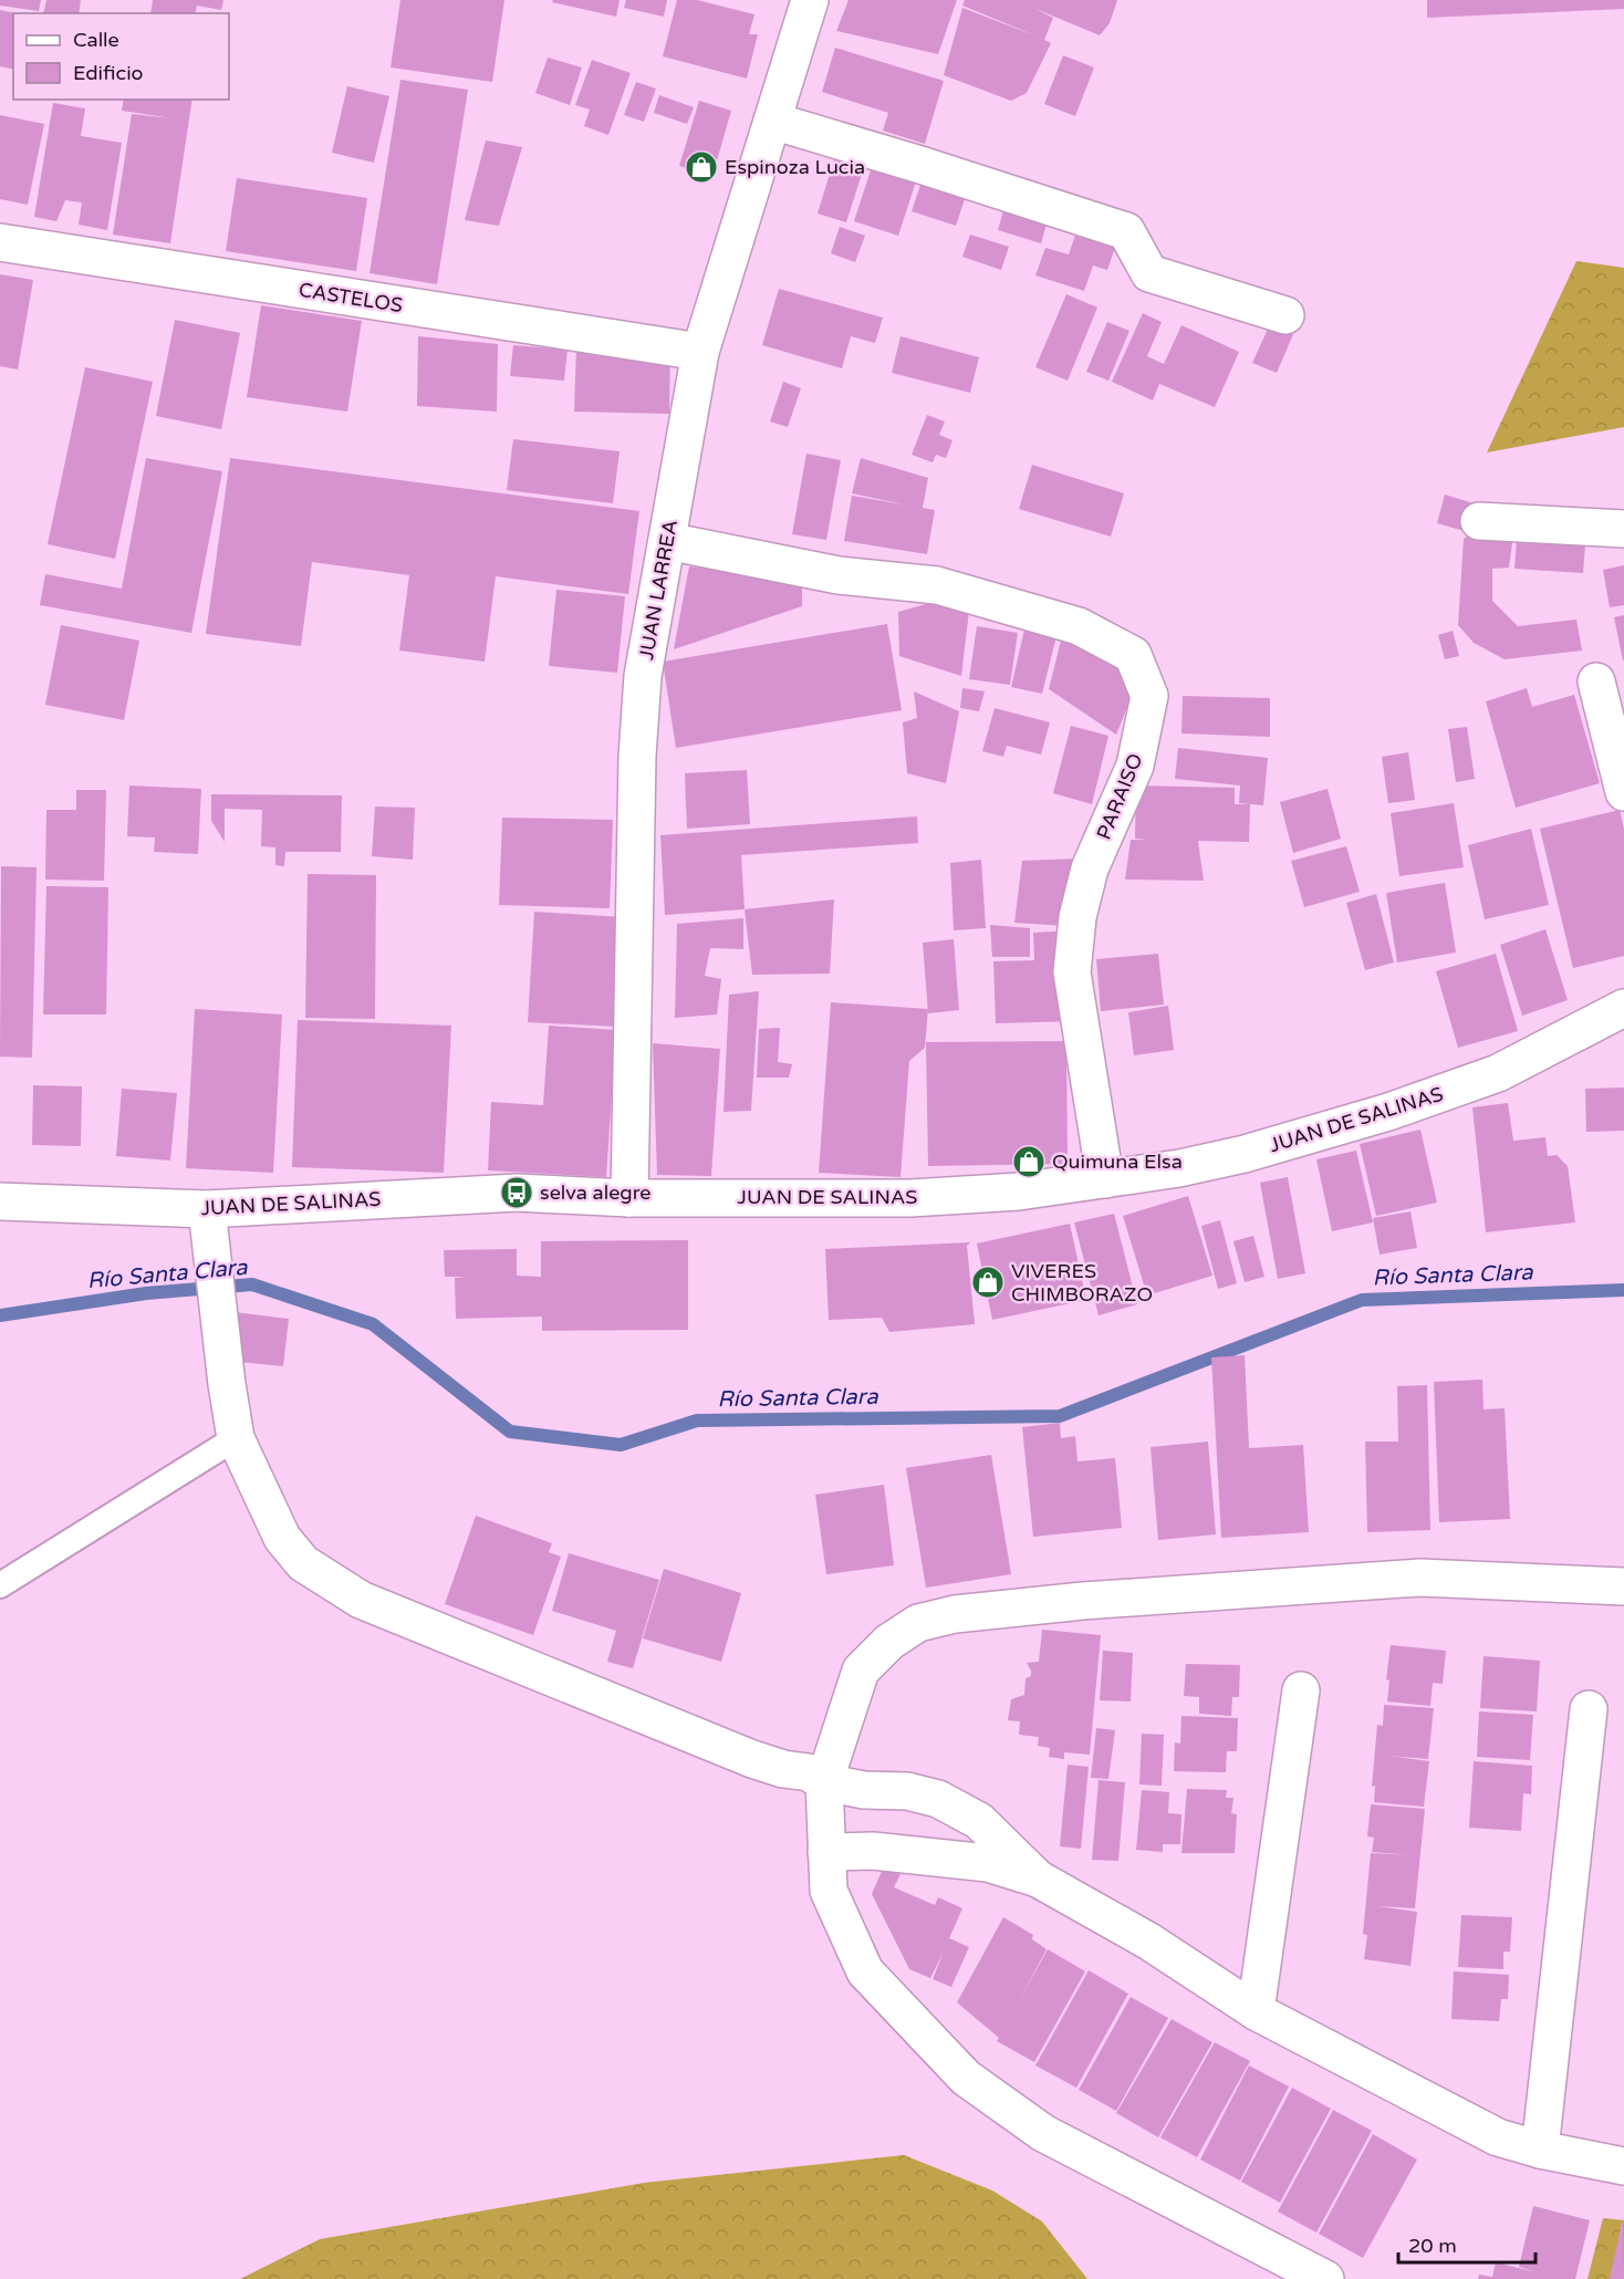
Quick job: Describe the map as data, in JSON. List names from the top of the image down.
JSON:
{
  "streets": {
    "street": [
      "CASTELOS",
      "JUAN LARREA",
      "PARAISO",
      "JUAN DE SALINAS"
    ]
  },
  "crossings": [
    ["CASTELOS", "JUAN LARREA"],
    ["JUAN LARREA", "PARAISO"],
    ["JUAN LARREA", "JUAN DE SALINAS"],
    ["PARAISO", "JUAN DE SALINAS"]
  ],
  "water": ["Río Santa Clara"],
  "places": {
    "shop": ["Espinoza Lucia", "Quimuna Elsa", "VIVERES CHIMBORAZO"],
    "bus stop": ["selva alegre"]
  },
  "legend": ["Calle", "Edificio"],
  "scale_bar": "20 m"
}
